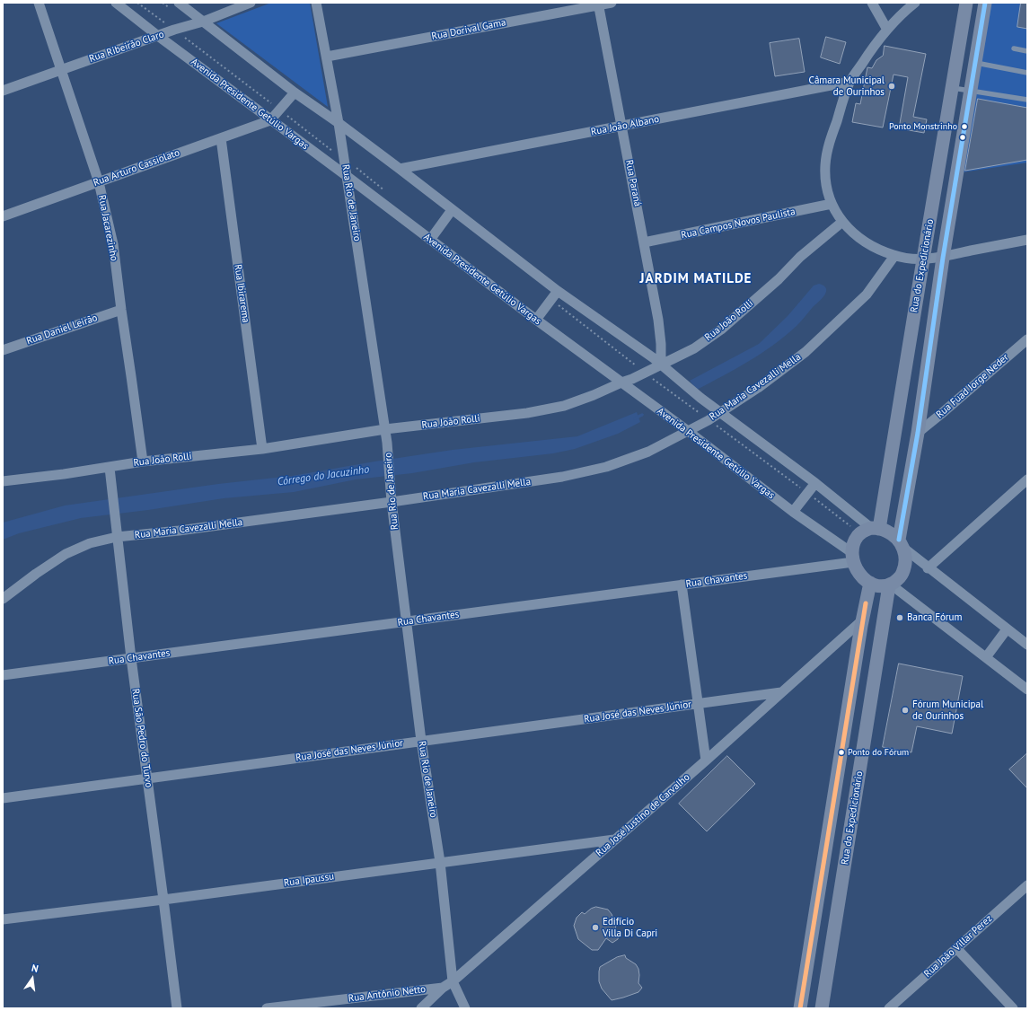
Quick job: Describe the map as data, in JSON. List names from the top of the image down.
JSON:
{
  "streets": {
    "main road": ["Rua do Expedicionário"],
    "street": [
      "Rua Dorival Gama",
      "Rua Ribeirão Claro",
      "Avenida Presidente Getúlio Vargas",
      "Rua João Albano",
      "Rua Arturo Cassiolato",
      "Rua Paraná",
      "Rua Rio de Janeiro",
      "Rua Campos Novos Paulista",
      "Rua Jacarezinho",
      "Rua Ibirarema",
      "Rua João Rolli",
      "Rua Daniel Leirão",
      "Rua Fuad Jorge Neder",
      "Rua Maria Cavezalli Mella",
      "Rua Chavantes",
      "Rua José das Neves Júnior",
      "Rua São Pedro do Turvo",
      "Rua José Justino de Carvalho",
      "Rua Ipaussu",
      "Rua João Villar Perez",
      "Rua Antônio Netto"
    ]
  },
  "crossings": [
    ["Rua Dorival Gama", "Rua Paraná"],
    ["Rua Dorival Gama", "Rua Rio de Janeiro"],
    ["Rua Ribeirão Claro", "Avenida Presidente Getúlio Vargas"],
    ["Rua Ribeirão Claro", "Rua Jacarezinho"],
    ["Avenida Presidente Getúlio Vargas", "Rua Arturo Cassiolato"],
    ["Avenida Presidente Getúlio Vargas", "Rua Rio de Janeiro"],
    ["Avenida Presidente Getúlio Vargas", "Rua do Expedicionário"],
    ["Avenida Presidente Getúlio Vargas", "Rua João Rolli"],
    ["Avenida Presidente Getúlio Vargas", "Rua Maria Cavezalli Mella"],
    ["Avenida Presidente Getúlio Vargas", "Rua Chavantes"],
    ["Rua João Albano", "Rua Paraná"],
    ["Rua Arturo Cassiolato", "Rua Jacarezinho"],
    ["Rua Arturo Cassiolato", "Rua Ibirarema"],
    ["Rua Paraná", "Rua Campos Novos Paulista"],
    ["Rua Paraná", "Rua João Rolli"],
    ["Rua Rio de Janeiro", "Rua João Rolli"],
    ["Rua Rio de Janeiro", "Rua Maria Cavezalli Mella"],
    ["Rua Rio de Janeiro", "Rua Chavantes"],
    ["Rua Rio de Janeiro", "Rua José das Neves Júnior"],
    ["Rua Rio de Janeiro", "Rua José Justino de Carvalho"],
    ["Rua Rio de Janeiro", "Rua Ipaussu"],
    ["Rua Jacarezinho", "Rua João Rolli"],
    ["Rua Jacarezinho", "Rua Daniel Leirão"],
    ["Rua do Expedicionário", "Rua Fuad Jorge Neder"],
    ["Rua do Expedicionário", "Rua Chavantes"],
    ["Rua Ibirarema", "Rua João Rolli"],
    ["Rua João Rolli", "Rua São Pedro do Turvo"],
    ["Rua Maria Cavezalli Mella", "Rua São Pedro do Turvo"],
    ["Rua Chavantes", "Rua São Pedro do Turvo"],
    ["Rua José das Neves Júnior", "Rua São Pedro do Turvo"],
    ["Rua José das Neves Júnior", "Rua José Justino de Carvalho"],
    ["Rua São Pedro do Turvo", "Rua Ipaussu"],
    ["Rua José Justino de Carvalho", "Rua Ipaussu"],
    ["Rua José Justino de Carvalho", "Rua Antônio Netto"]
  ],
  "districts": ["JARDIM MATILDE"],
  "water": ["Córrego do Jacuzinho"],
  "places": [
    "Câmara Municipal de Ourinhos",
    "Ponto Monstrinho",
    "Banca Fórum",
    "Fórum Municipal de Ourinhos",
    "Ponto do Fórum",
    "Edifício Villa Di Capri"
  ],
  "north": "top"
}
